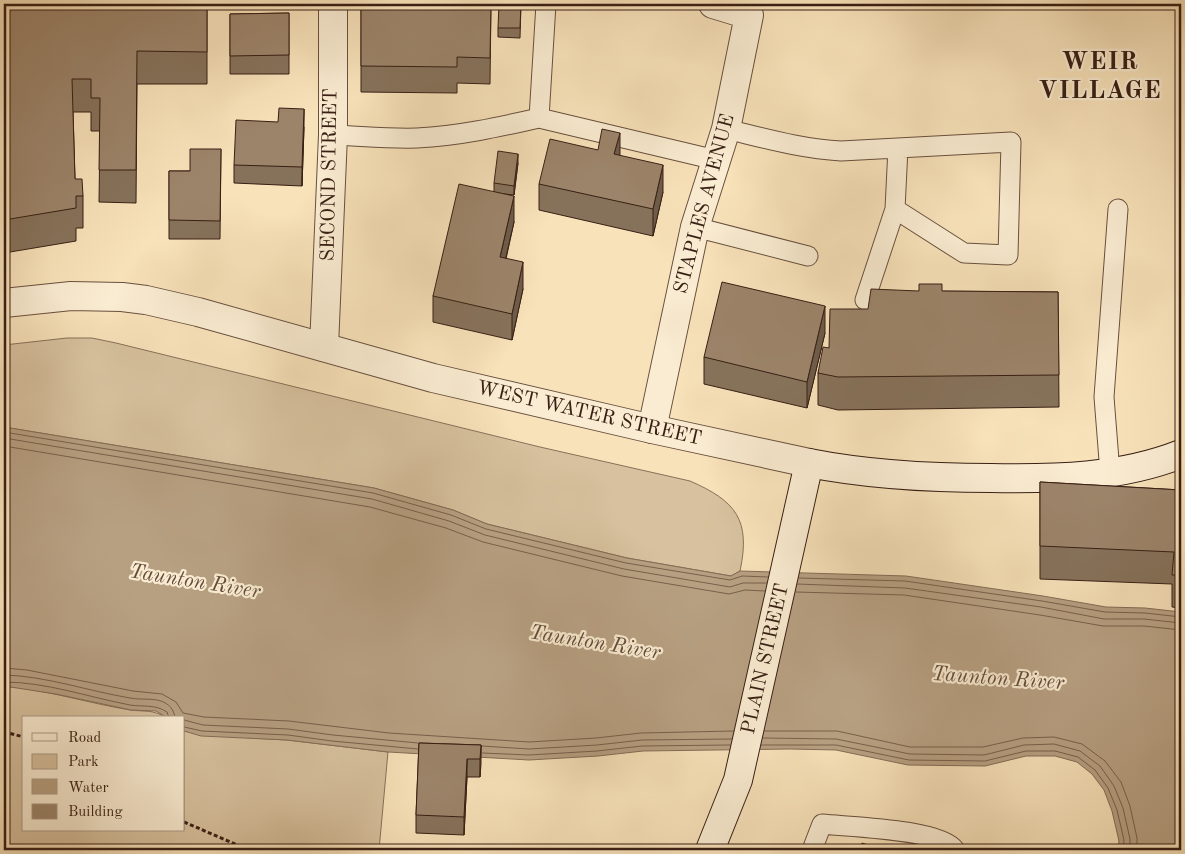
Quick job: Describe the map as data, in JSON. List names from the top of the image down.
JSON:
{
  "streets": {
    "street": [
      "SECOND STREET",
      "STAPLES AVENUE",
      "WEST WATER STREET",
      "PLAIN STREET"
    ]
  },
  "crossings": [
    ["SECOND STREET", "WEST WATER STREET"],
    ["STAPLES AVENUE", "WEST WATER STREET"],
    ["WEST WATER STREET", "PLAIN STREET"]
  ],
  "districts": ["WEIR VILLAGE"],
  "water": ["Taunton River"],
  "legend": [
    "Road",
    "Park",
    "Water",
    "Building"
  ]
}
